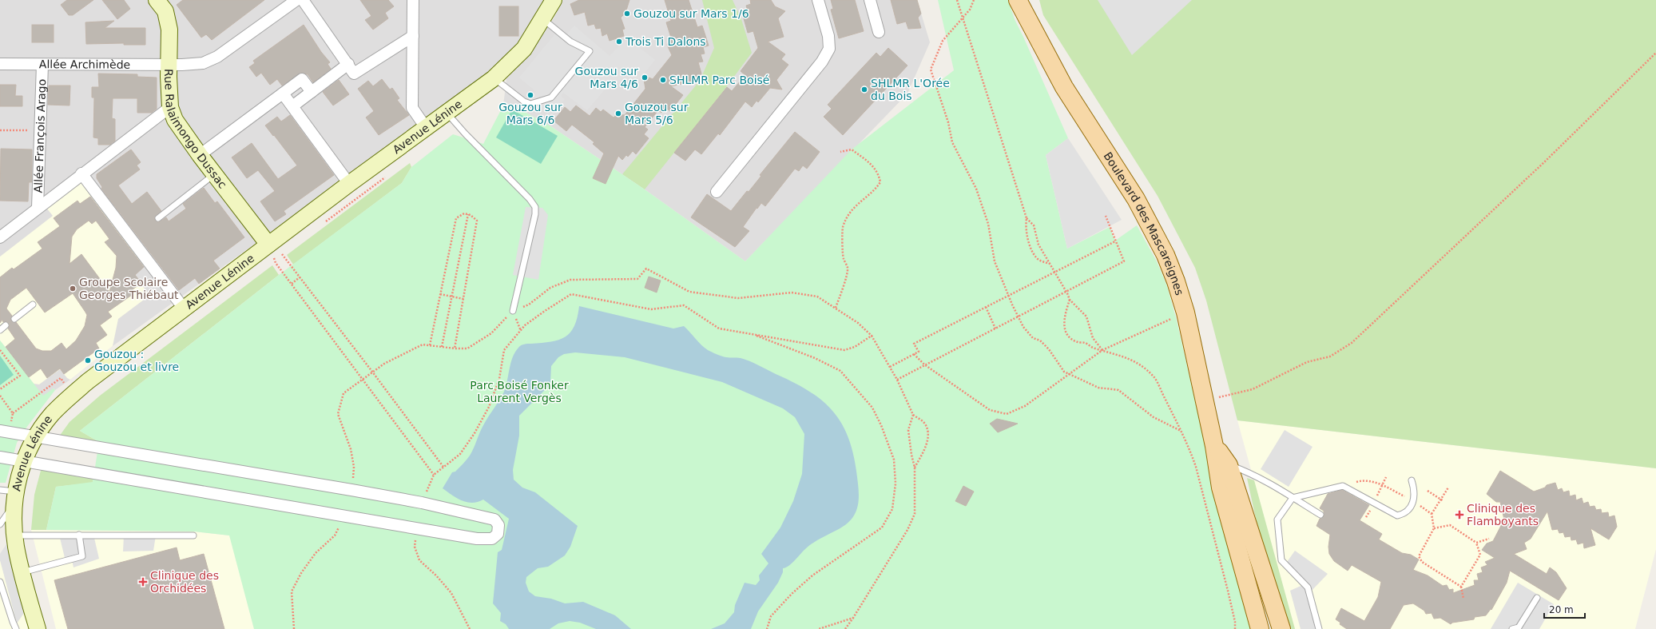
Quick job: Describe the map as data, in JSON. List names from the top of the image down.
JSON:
{
  "streets": {
    "main road": ["Boulevard des Mascareignes"],
    "street": [
      "Allée Archimède",
      "Avenue Lénine",
      "Rue Ralaimongo Dussac",
      "Allée François Arago"
    ]
  },
  "crossings": [
    ["Allée Archimède", "Rue Ralaimongo Dussac"],
    ["Allée Archimède", "Allée François Arago"],
    ["Avenue Lénine", "Rue Ralaimongo Dussac"]
  ],
  "parks": ["Parc Boisé Fonker Laurent Vergès"],
  "places": {
    "other": [
      "Gouzou sur Mars 1/6",
      "Trois Ti Dalons",
      "Gouzou sur Mars 4/6",
      "SHLMR Parc Boisé",
      "SHLMR L'Orée du Bois",
      "Gouzou sur Mars 6/6",
      "Gouzou sur Mars 5/6",
      "Groupe Scolaire Georges Thiébaut",
      "Gouzou : Gouzou et livre"
    ],
    "health": ["Clinique des Flamboyants", "Clinique des Orchidées"]
  },
  "scale_bar": "20 m"
}
